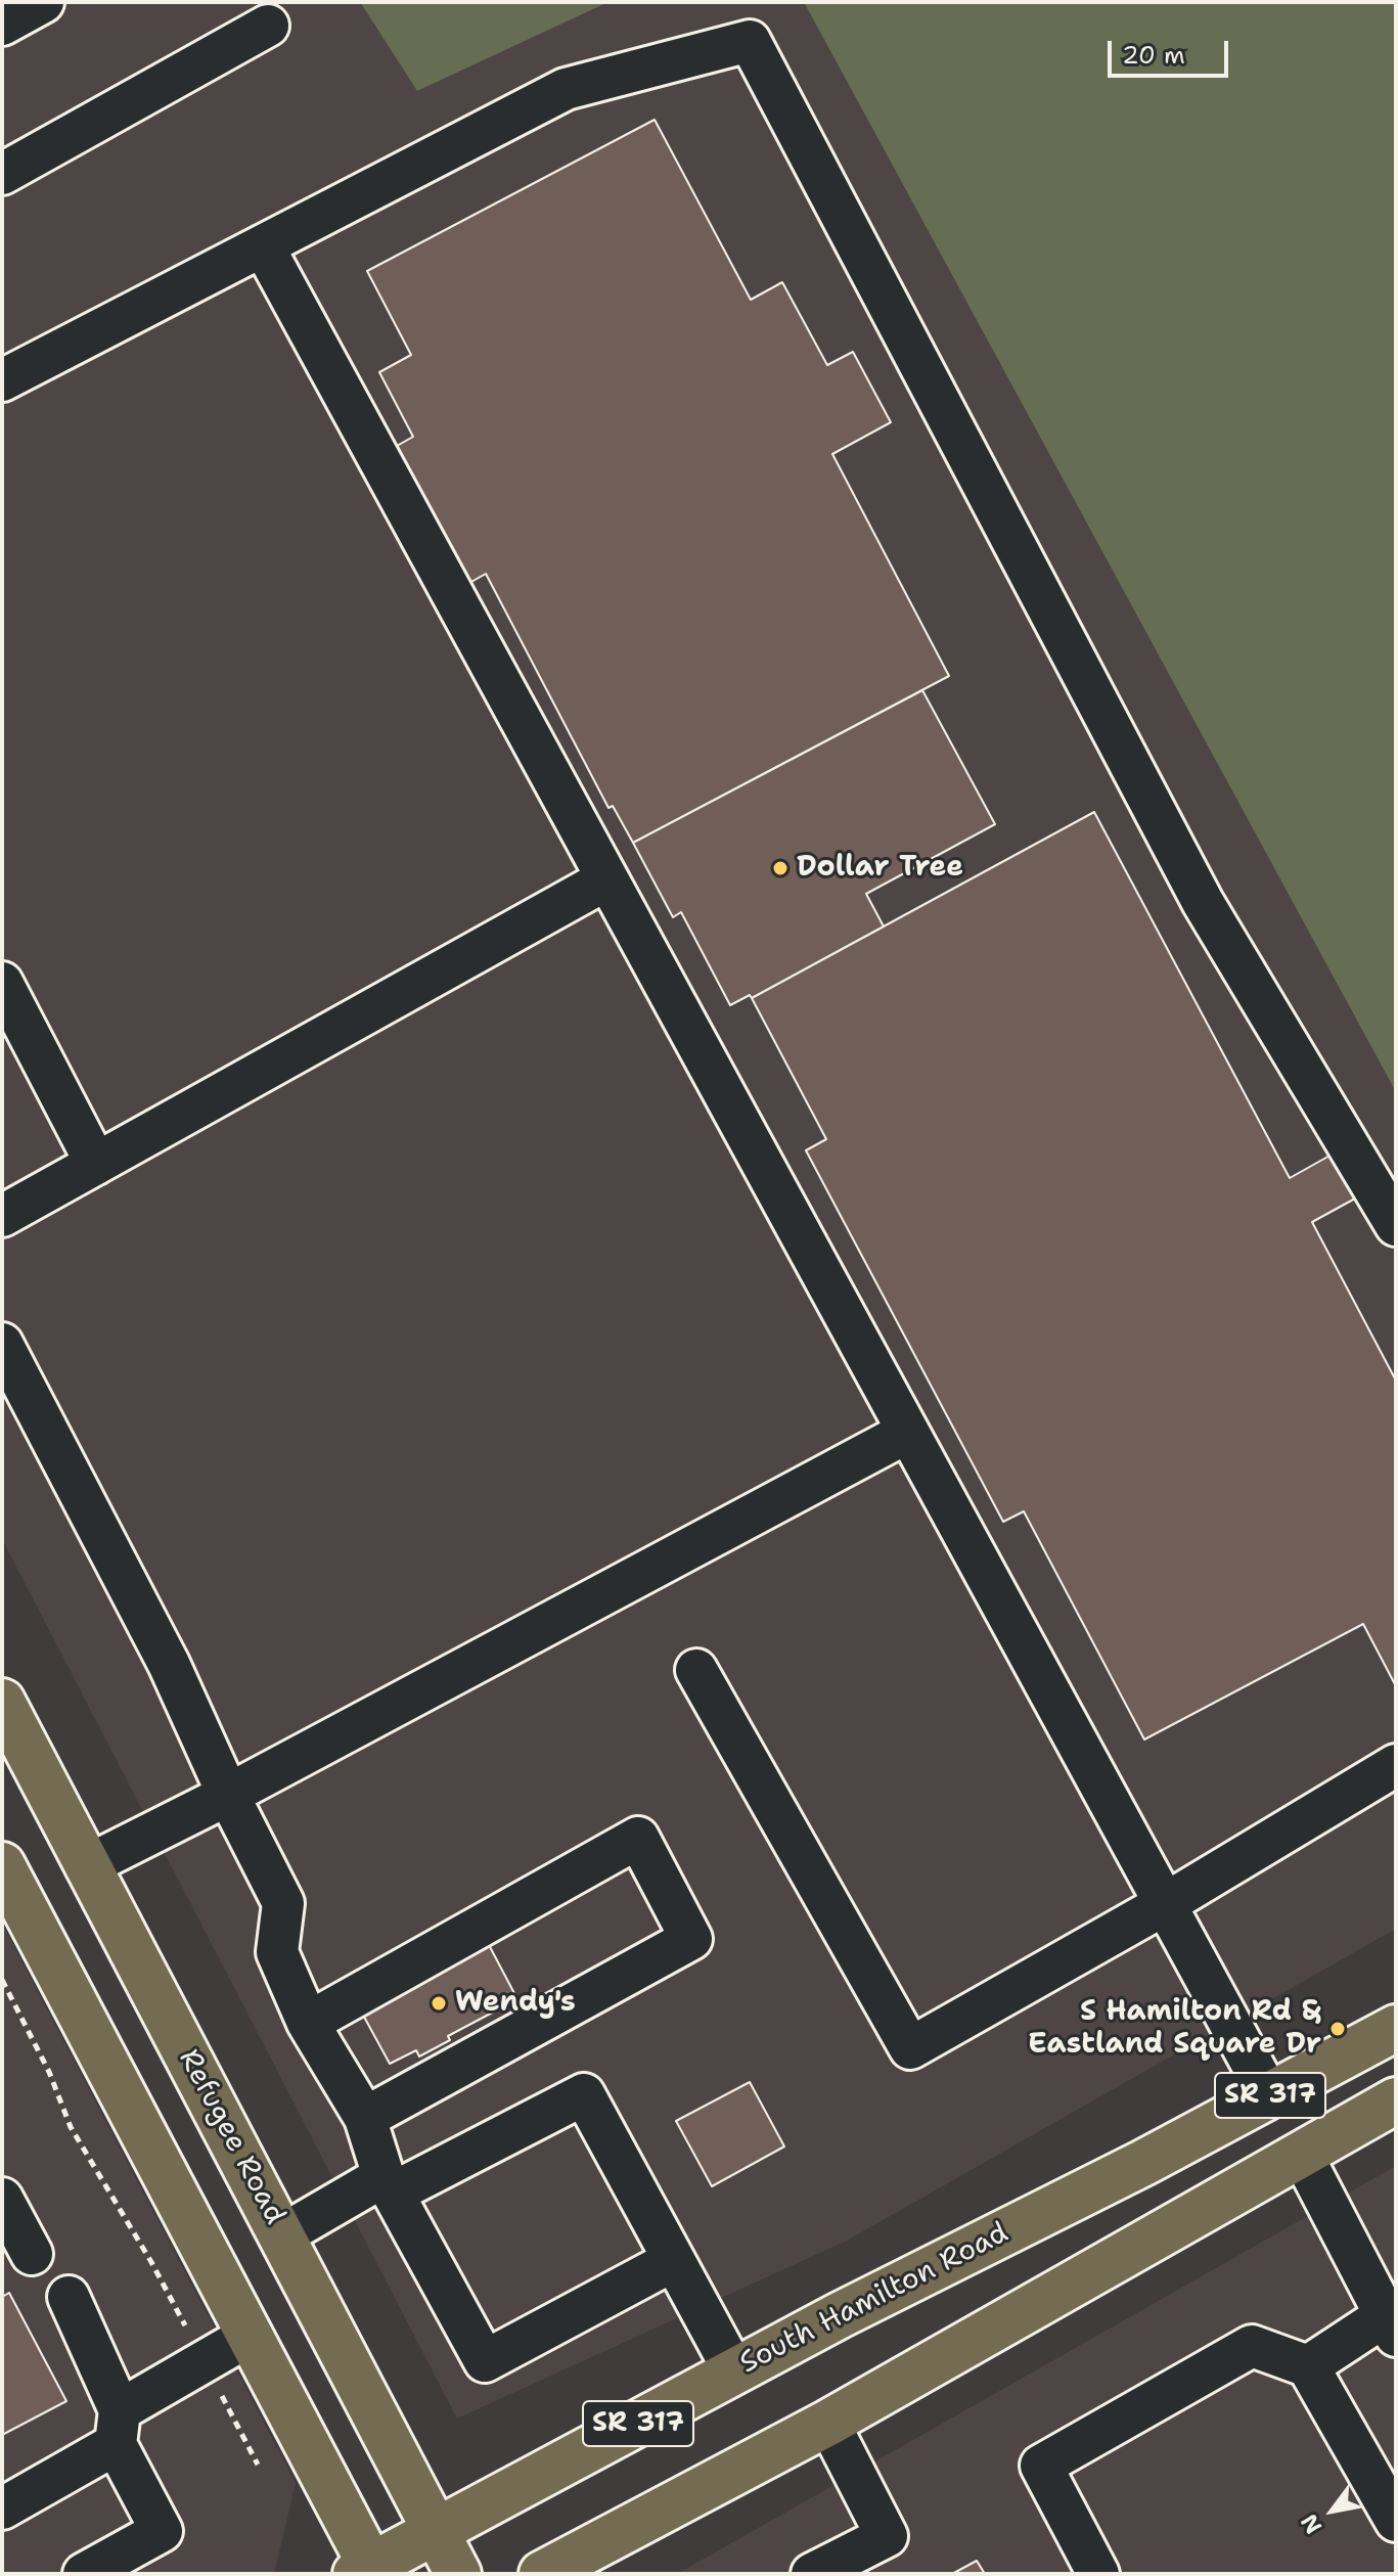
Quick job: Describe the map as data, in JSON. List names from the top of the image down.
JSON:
{
  "streets": {
    "main road": ["SR 317", "Refugee Road", "South Hamilton Road"]
  },
  "crossings": [
    ["Refugee Road", "South Hamilton Road"]
  ],
  "places": ["Dollar Tree", "Wendy's", "S Hamilton Rd & Eastland Square Dr"],
  "scale_bar": "20 m",
  "north": "bottom left"
}
